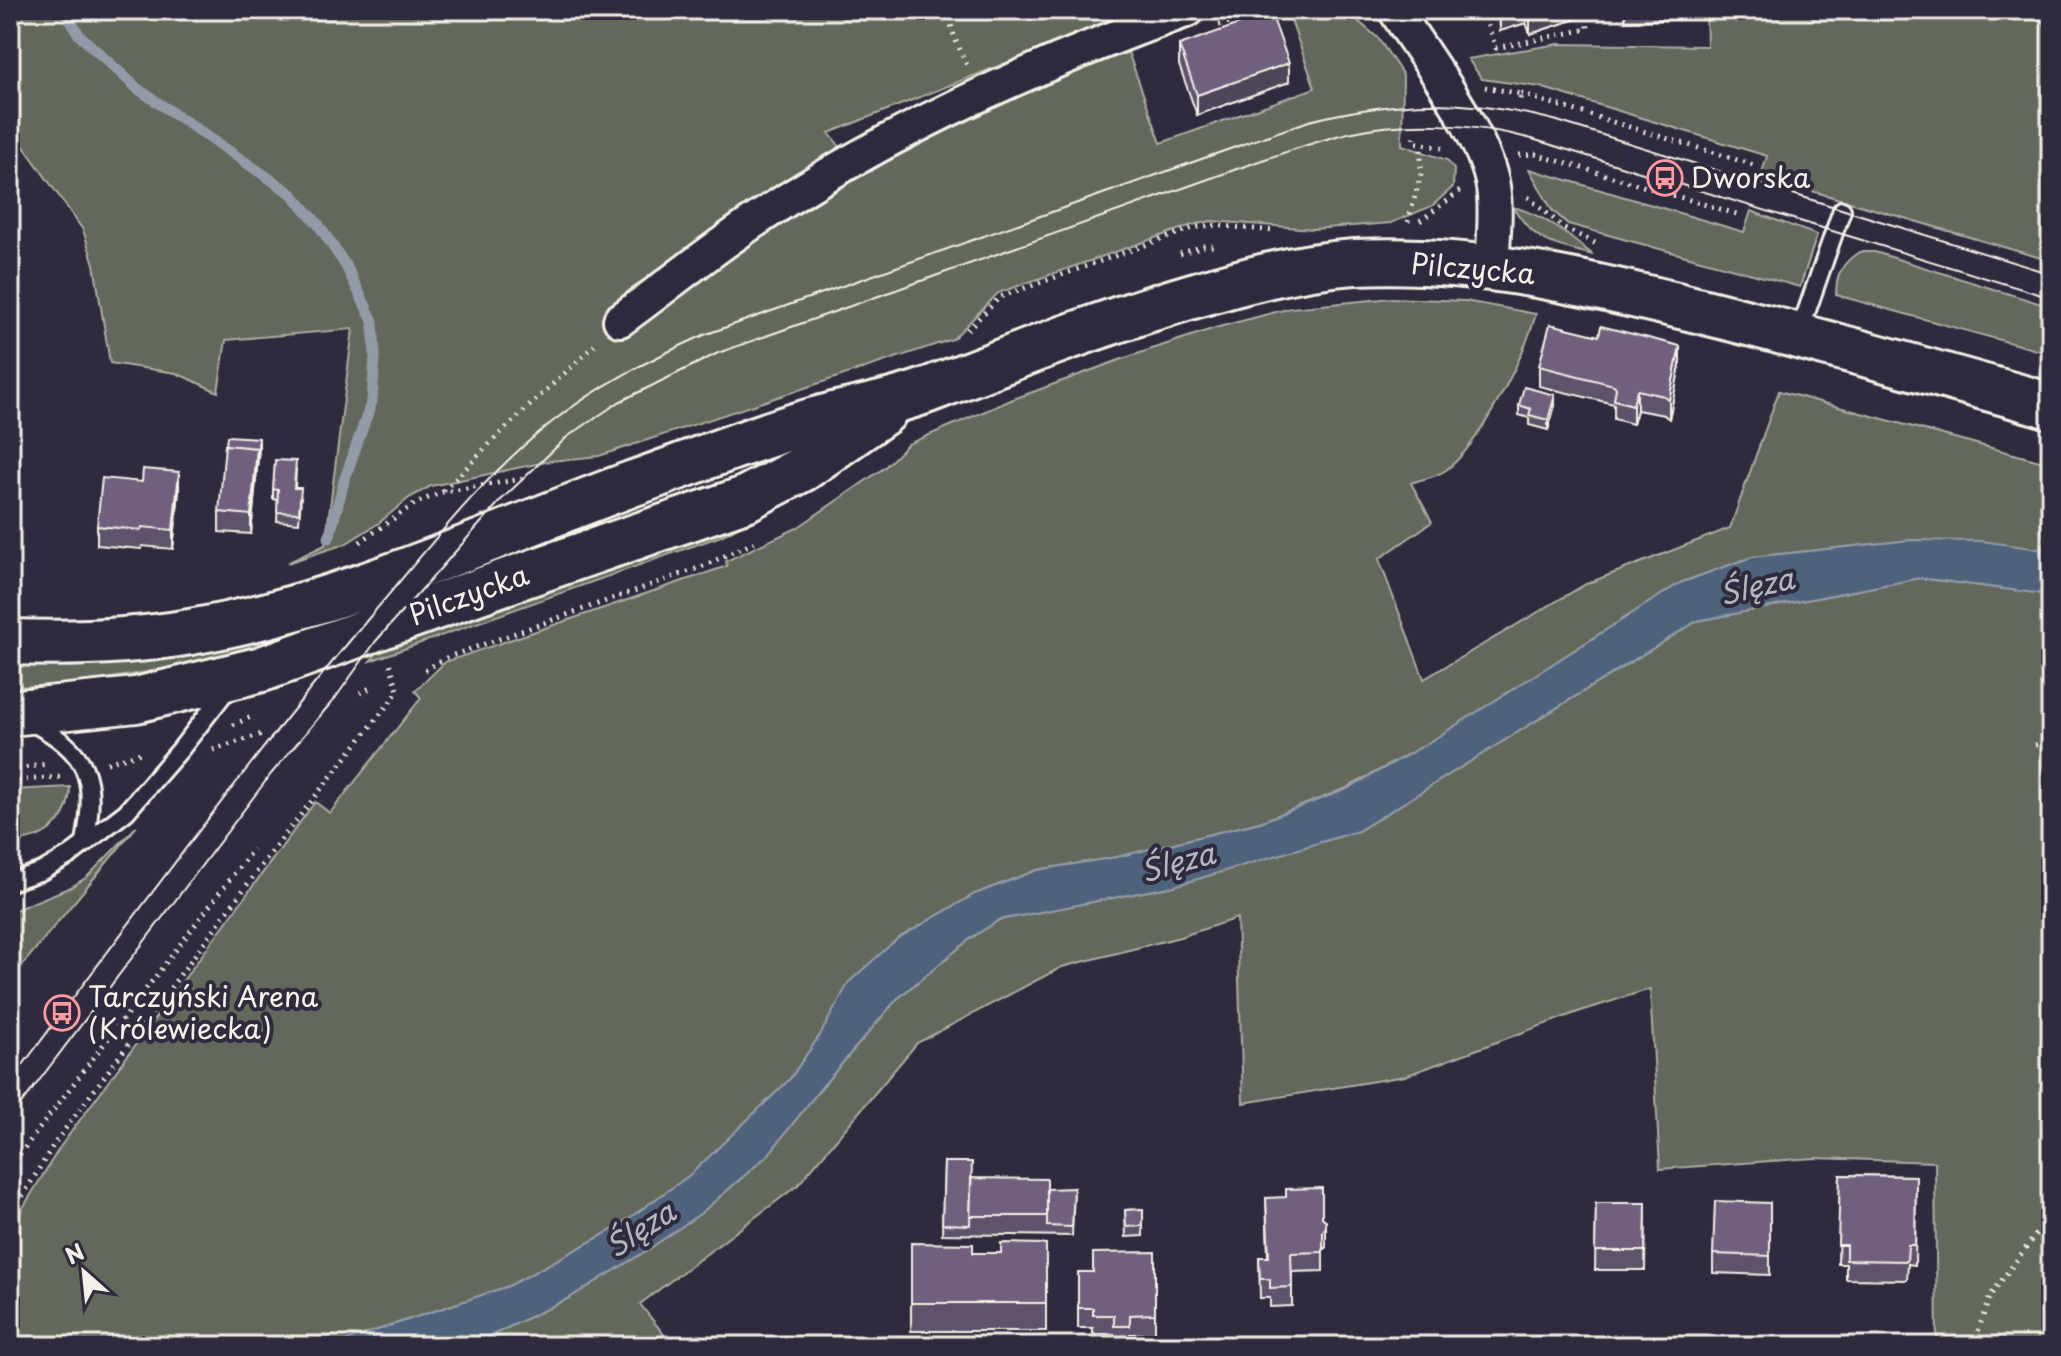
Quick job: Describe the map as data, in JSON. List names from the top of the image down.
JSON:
{
  "streets": {
    "street": ["Pilczycka"]
  },
  "water": ["Ślęza"],
  "places": {
    "bus stop": ["Dworska", "Tarczyński Arena (Królewiecka)"]
  },
  "north": "top left"
}
